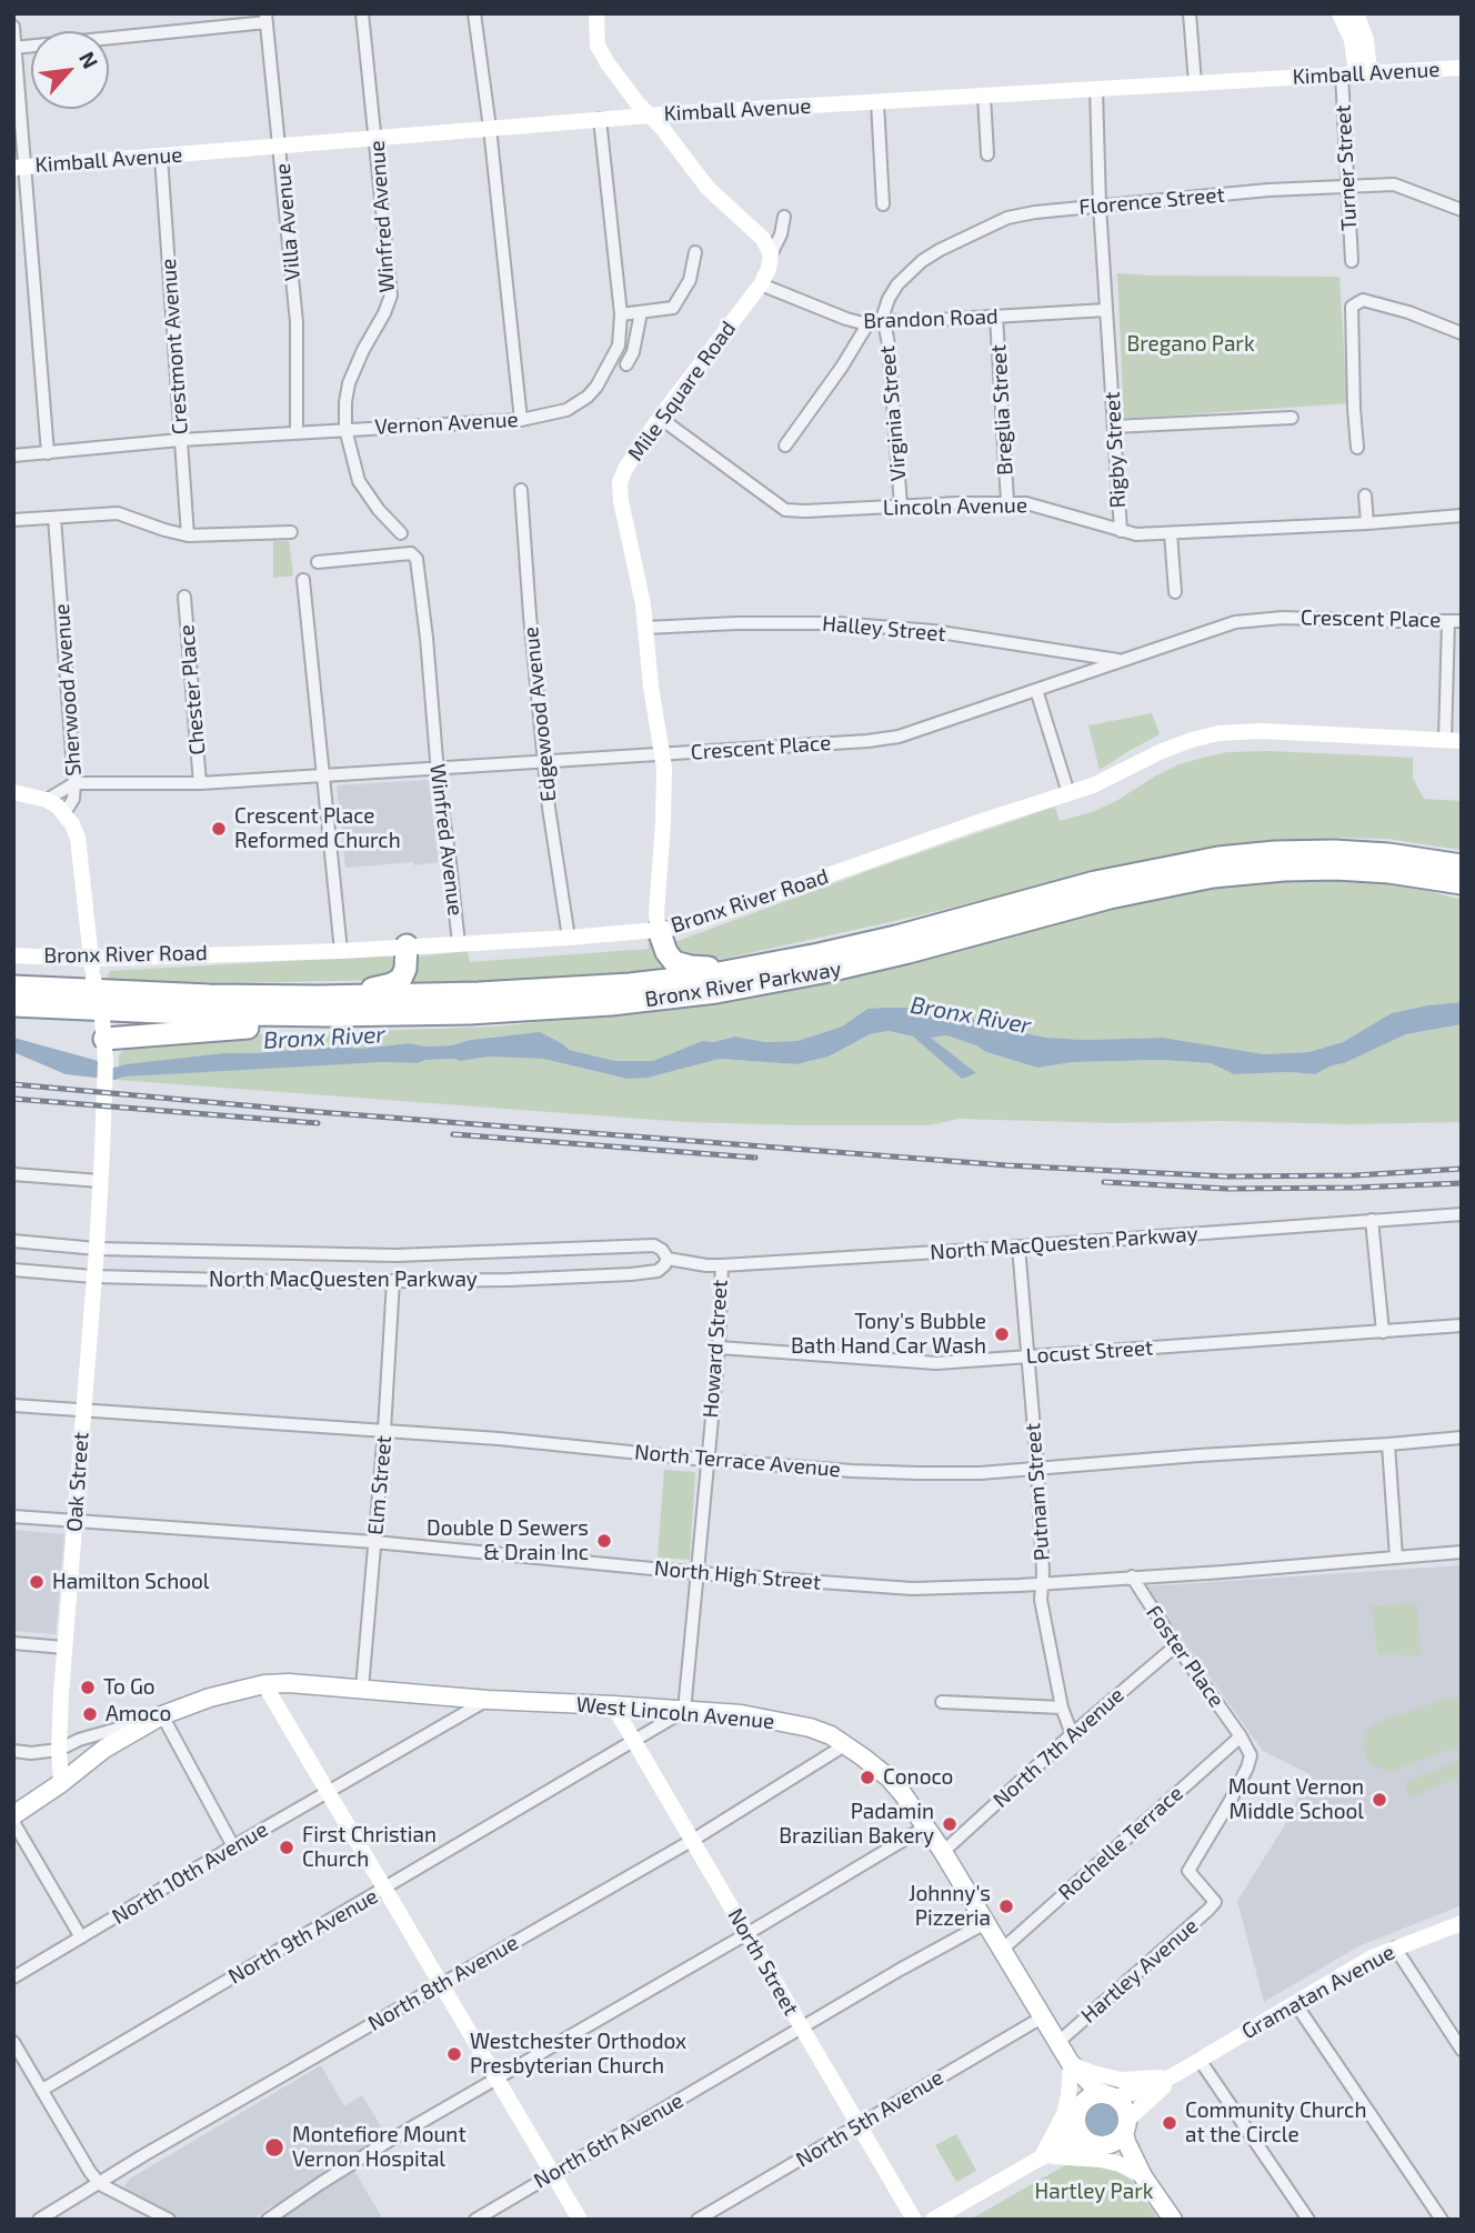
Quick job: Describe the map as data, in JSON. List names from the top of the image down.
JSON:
{
  "streets": {
    "highway": ["Bronx River Parkway"],
    "main road": ["West Lincoln Avenue"],
    "street": [
      "Kimball Avenue",
      "Turner Street",
      "Florence Street",
      "Winfred Avenue",
      "Villa Avenue",
      "Brandon Road",
      "Crestmont Avenue",
      "Mile Square Road",
      "Breglia Street",
      "Virginia Street",
      "Vernon Avenue",
      "Rigby Street",
      "Lincoln Avenue",
      "Crescent Place",
      "Halley Street",
      "Sherwood Avenue",
      "Chester Place",
      "Edgewood Avenue",
      "Bronx River Road",
      "North MacQuesten Parkway",
      "Howard Street",
      "Locust Street",
      "North Terrace Avenue",
      "Oak Street",
      "Elm Street",
      "Putnam Street",
      "North High Street",
      "Foster Place",
      "North 7th Avenue",
      "Rochelle Terrace",
      "North 10th Avenue",
      "North 9th Avenue",
      "North Street",
      "Hartley Avenue",
      "North 8th Avenue",
      "Gramatan Avenue",
      "North 5th Avenue",
      "North 6th Avenue"
    ]
  },
  "crossings": [
    ["Kimball Avenue", "Turner Street"],
    ["Kimball Avenue", "Winfred Avenue"],
    ["Kimball Avenue", "Villa Avenue"],
    ["Kimball Avenue", "Crestmont Avenue"],
    ["Kimball Avenue", "Vernon Avenue"],
    ["Kimball Avenue", "Rigby Street"],
    ["Turner Street", "Florence Street"],
    ["Florence Street", "Brandon Road"],
    ["Florence Street", "Virginia Street"],
    ["Florence Street", "Rigby Street"],
    ["Winfred Avenue", "Vernon Avenue"],
    ["Winfred Avenue", "Crescent Place"],
    ["Winfred Avenue", "Bronx River Road"],
    ["Villa Avenue", "Vernon Avenue"],
    ["Brandon Road", "Mile Square Road"],
    ["Brandon Road", "Breglia Street"],
    ["Brandon Road", "Virginia Street"],
    ["Brandon Road", "Rigby Street"],
    ["Crestmont Avenue", "Vernon Avenue"],
    ["Mile Square Road", "Lincoln Avenue"],
    ["Mile Square Road", "Crescent Place"],
    ["Mile Square Road", "Halley Street"],
    ["Mile Square Road", "Bronx River Road"],
    ["Breglia Street", "Lincoln Avenue"],
    ["Virginia Street", "Lincoln Avenue"],
    ["Rigby Street", "Lincoln Avenue"],
    ["Crescent Place", "Halley Street"],
    ["Crescent Place", "Sherwood Avenue"],
    ["Crescent Place", "Chester Place"],
    ["Crescent Place", "Edgewood Avenue"],
    ["Edgewood Avenue", "Bronx River Road"],
    ["North MacQuesten Parkway", "Howard Street"],
    ["North MacQuesten Parkway", "Oak Street"],
    ["North MacQuesten Parkway", "Elm Street"],
    ["North MacQuesten Parkway", "Putnam Street"],
    ["Howard Street", "Locust Street"],
    ["Howard Street", "North Terrace Avenue"],
    ["Howard Street", "North High Street"],
    ["Howard Street", "West Lincoln Avenue"],
    ["Howard Street", "North 9th Avenue"],
    ["Locust Street", "Putnam Street"],
    ["North Terrace Avenue", "Oak Street"],
    ["North Terrace Avenue", "Elm Street"],
    ["North Terrace Avenue", "Putnam Street"],
    ["Oak Street", "North High Street"],
    ["Oak Street", "West Lincoln Avenue"],
    ["Elm Street", "North High Street"],
    ["Elm Street", "West Lincoln Avenue"],
    ["Putnam Street", "North High Street"],
    ["Putnam Street", "North 7th Avenue"],
    ["North High Street", "Foster Place"],
    ["Foster Place", "North 7th Avenue"],
    ["Foster Place", "Rochelle Terrace"],
    ["Foster Place", "Hartley Avenue"],
    ["West Lincoln Avenue", "North 7th Avenue"],
    ["West Lincoln Avenue", "Rochelle Terrace"],
    ["West Lincoln Avenue", "North 10th Avenue"],
    ["West Lincoln Avenue", "North 9th Avenue"],
    ["West Lincoln Avenue", "North Street"],
    ["West Lincoln Avenue", "Hartley Avenue"],
    ["West Lincoln Avenue", "North 8th Avenue"],
    ["West Lincoln Avenue", "Gramatan Avenue"],
    ["West Lincoln Avenue", "North 5th Avenue"],
    ["West Lincoln Avenue", "North 6th Avenue"],
    ["Rochelle Terrace", "Hartley Avenue"],
    ["North 9th Avenue", "North Street"],
    ["North Street", "North 8th Avenue"],
    ["North Street", "North 5th Avenue"],
    ["North Street", "North 6th Avenue"]
  ],
  "water": ["Bronx River"],
  "parks": ["Bregano Park", "Hartley Park"],
  "places": [
    "Crescent Place Reformed Church",
    "Tony's Bubble Bath Hand Car Wash",
    "Double D Sewers & Drain Inc",
    "Hamilton School",
    "To Go",
    "Amoco",
    "Conoco",
    "Mount Vernon Middle School",
    "Padamin Brazilian Bakery",
    "First Christian Church",
    "Johnny's Pizzeria",
    "Westchester Orthodox Presbyterian Church",
    "Community Church at the Circle",
    "Montefiore Mount Vernon Hospital"
  ],
  "north": "top right"
}
